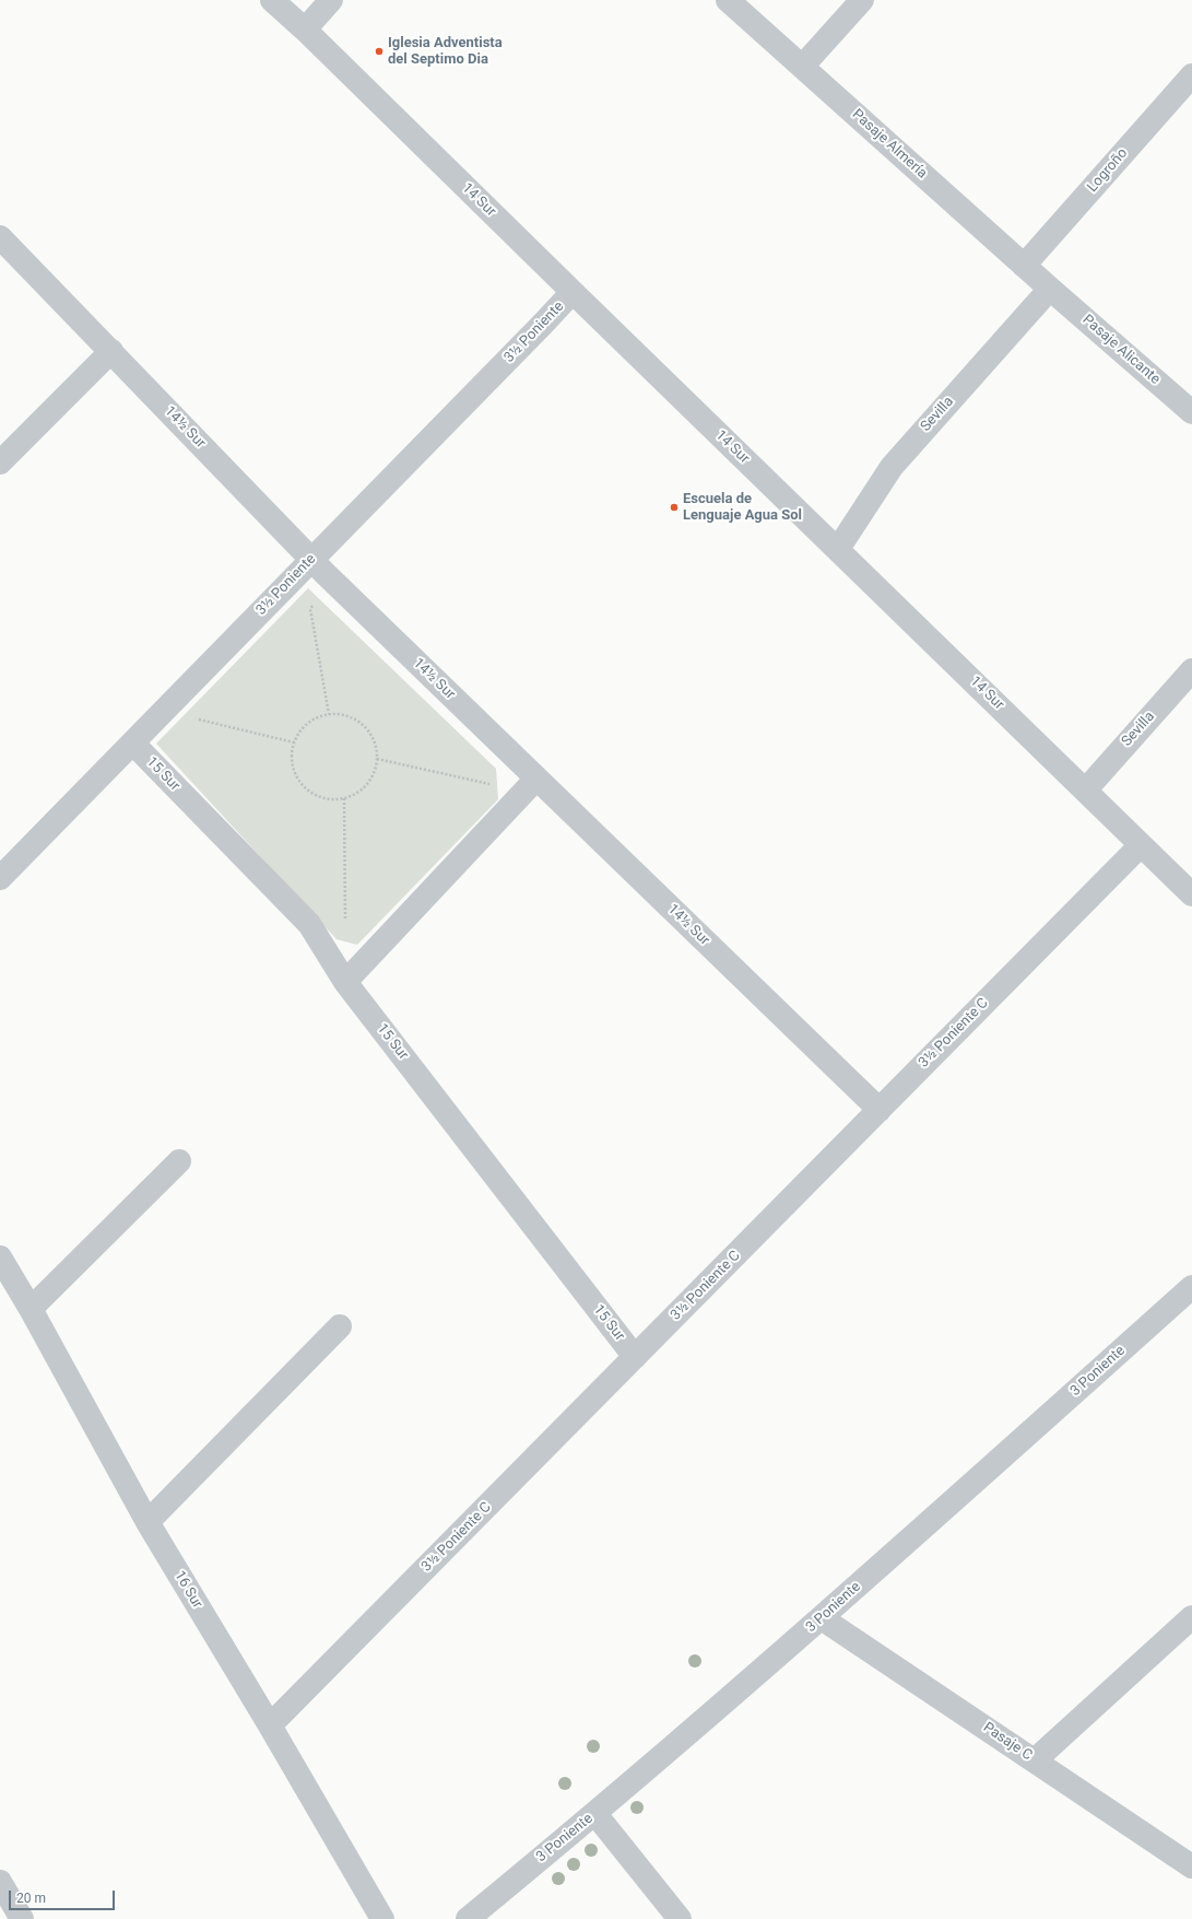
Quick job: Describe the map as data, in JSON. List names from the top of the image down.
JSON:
{
  "streets": {
    "street": [
      "Pasaje Almería",
      "Logroño",
      "14 Sur",
      "3½ Poniente",
      "Pasaje Alicante",
      "Sevilla",
      "14½ Sur",
      "15 Sur",
      "3½ Poniente C",
      "3 Poniente",
      "16 Sur",
      "Pasaje C"
    ]
  },
  "crossings": [
    ["Pasaje Almería", "Logroño"],
    ["Pasaje Almería", "Pasaje Alicante"],
    ["Pasaje Almería", "Sevilla"],
    ["14 Sur", "3½ Poniente"],
    ["14 Sur", "Sevilla"],
    ["14 Sur", "3½ Poniente C"],
    ["3½ Poniente", "14½ Sur"],
    ["3½ Poniente", "15 Sur"],
    ["Pasaje Alicante", "Sevilla"],
    ["14½ Sur", "3½ Poniente C"],
    ["15 Sur", "3½ Poniente C"],
    ["3½ Poniente C", "16 Sur"],
    ["3 Poniente", "Pasaje C"]
  ],
  "places": ["Iglesia Adventista del Septimo Dia", "Escuela de Lenguaje Agua Sol"],
  "scale_bar": "20 m"
}
